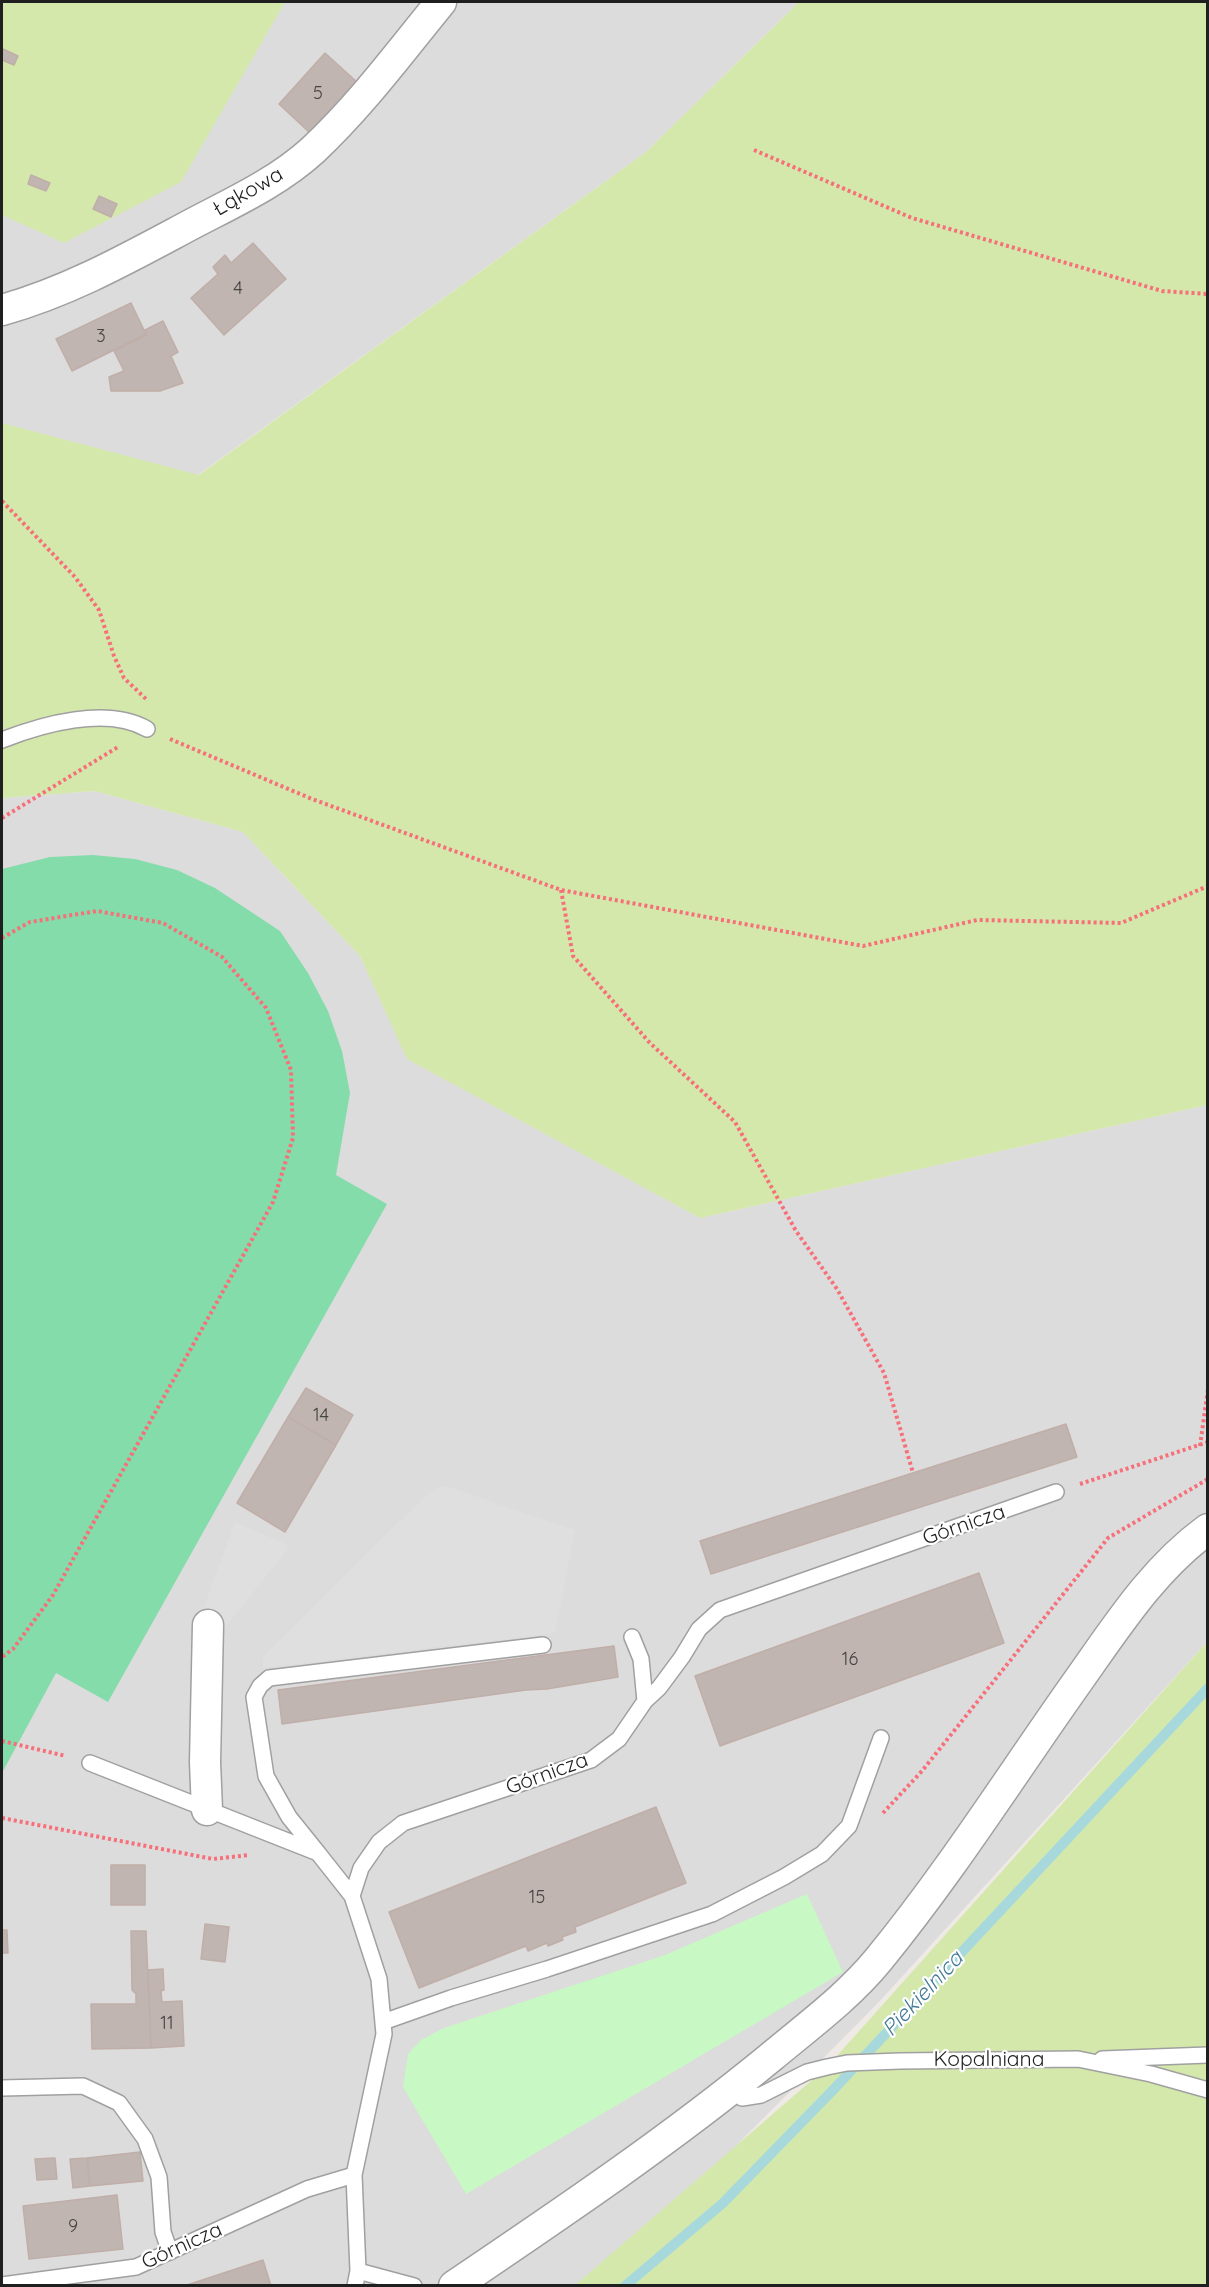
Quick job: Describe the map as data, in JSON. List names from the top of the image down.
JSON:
{
  "streets": {
    "street": ["Łąkowa"],
    "lane": ["Górnicza", "Kopalniana"]
  },
  "water": ["Piekielnica"],
  "house_numbers": [
    "5",
    "4",
    "3",
    "14",
    "16",
    "15",
    "11",
    "9"
  ]
}
